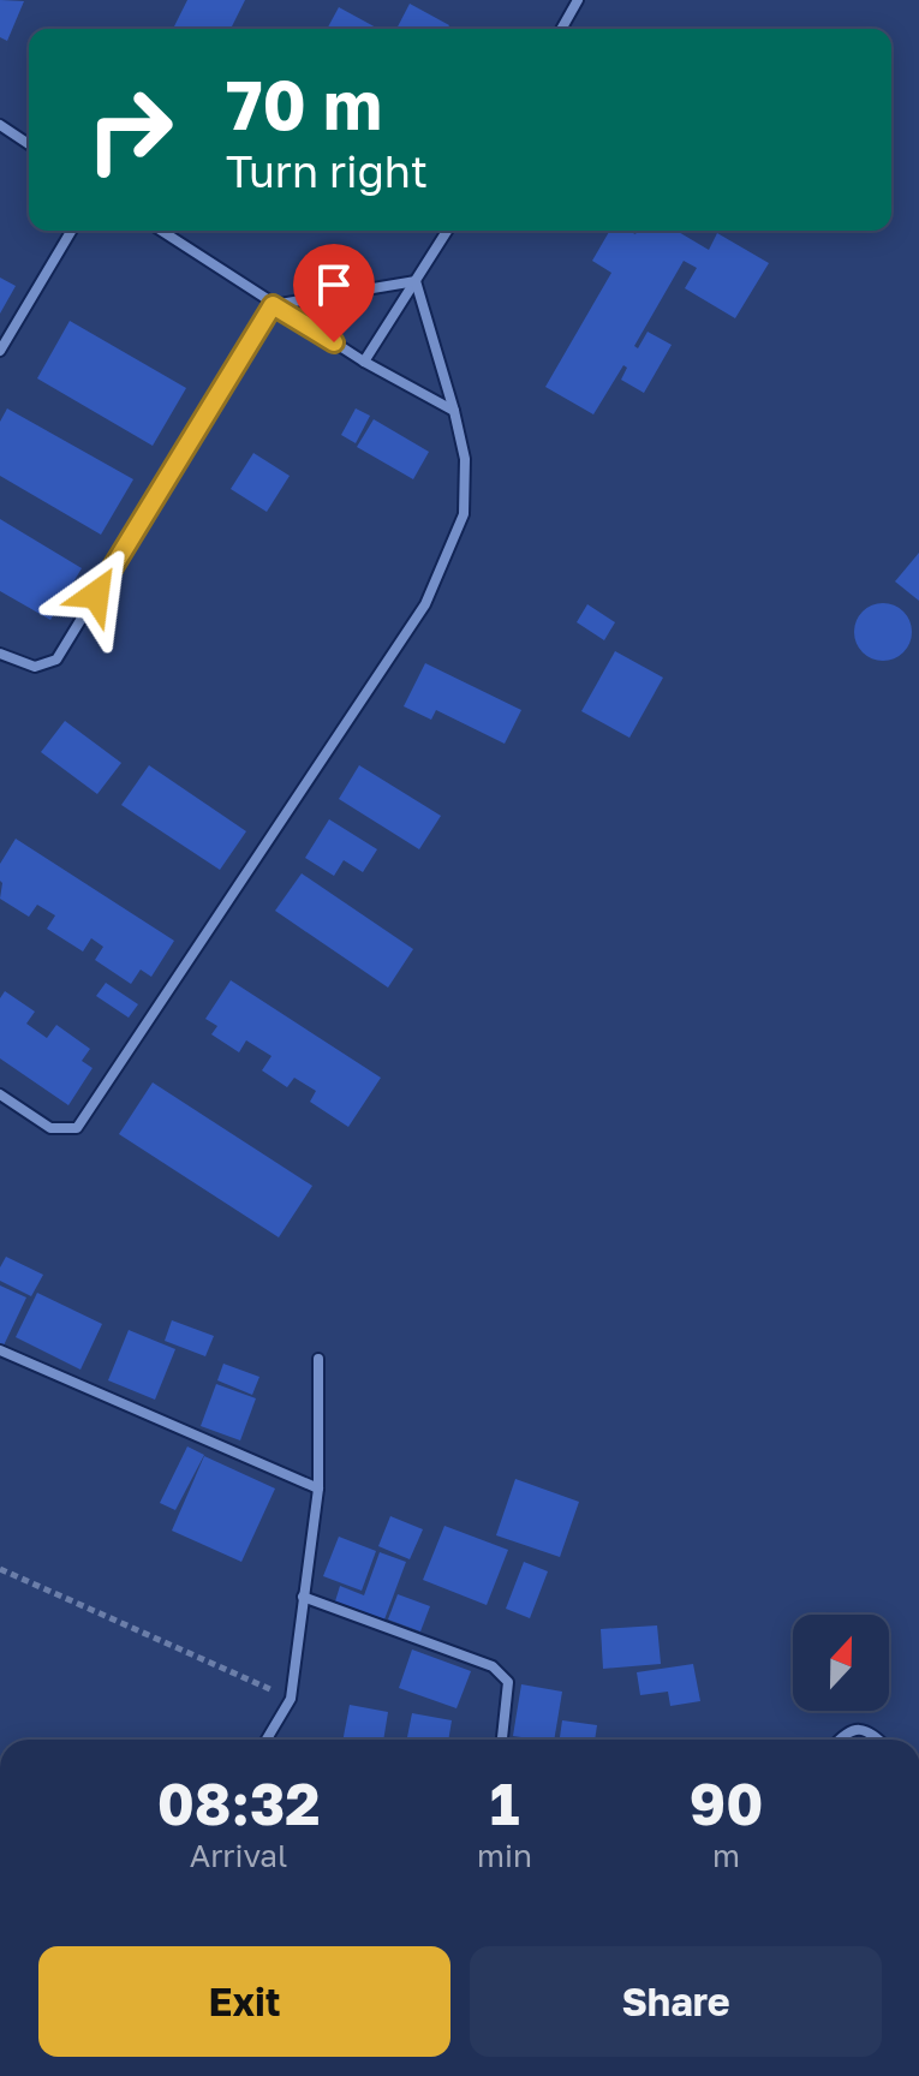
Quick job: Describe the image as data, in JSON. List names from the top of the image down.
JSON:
{
  "north": "top",
  "page": {
    "turn": ["70 m", "Turn right"],
    "eta": [
      "08:32",
      "Arrival",
      "1",
      "min",
      "90",
      "m"
    ],
    "buttons": ["Exit", "Share"]
  }
}
